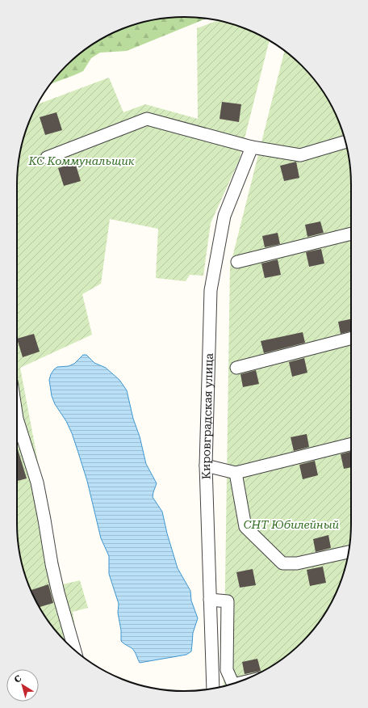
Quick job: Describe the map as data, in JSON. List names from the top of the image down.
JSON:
{
  "streets": {
    "street": ["Кировградская улица"]
  },
  "parks": ["КС Коммунальщик", "СНТ Юбилейный"],
  "north": "top left"
}
